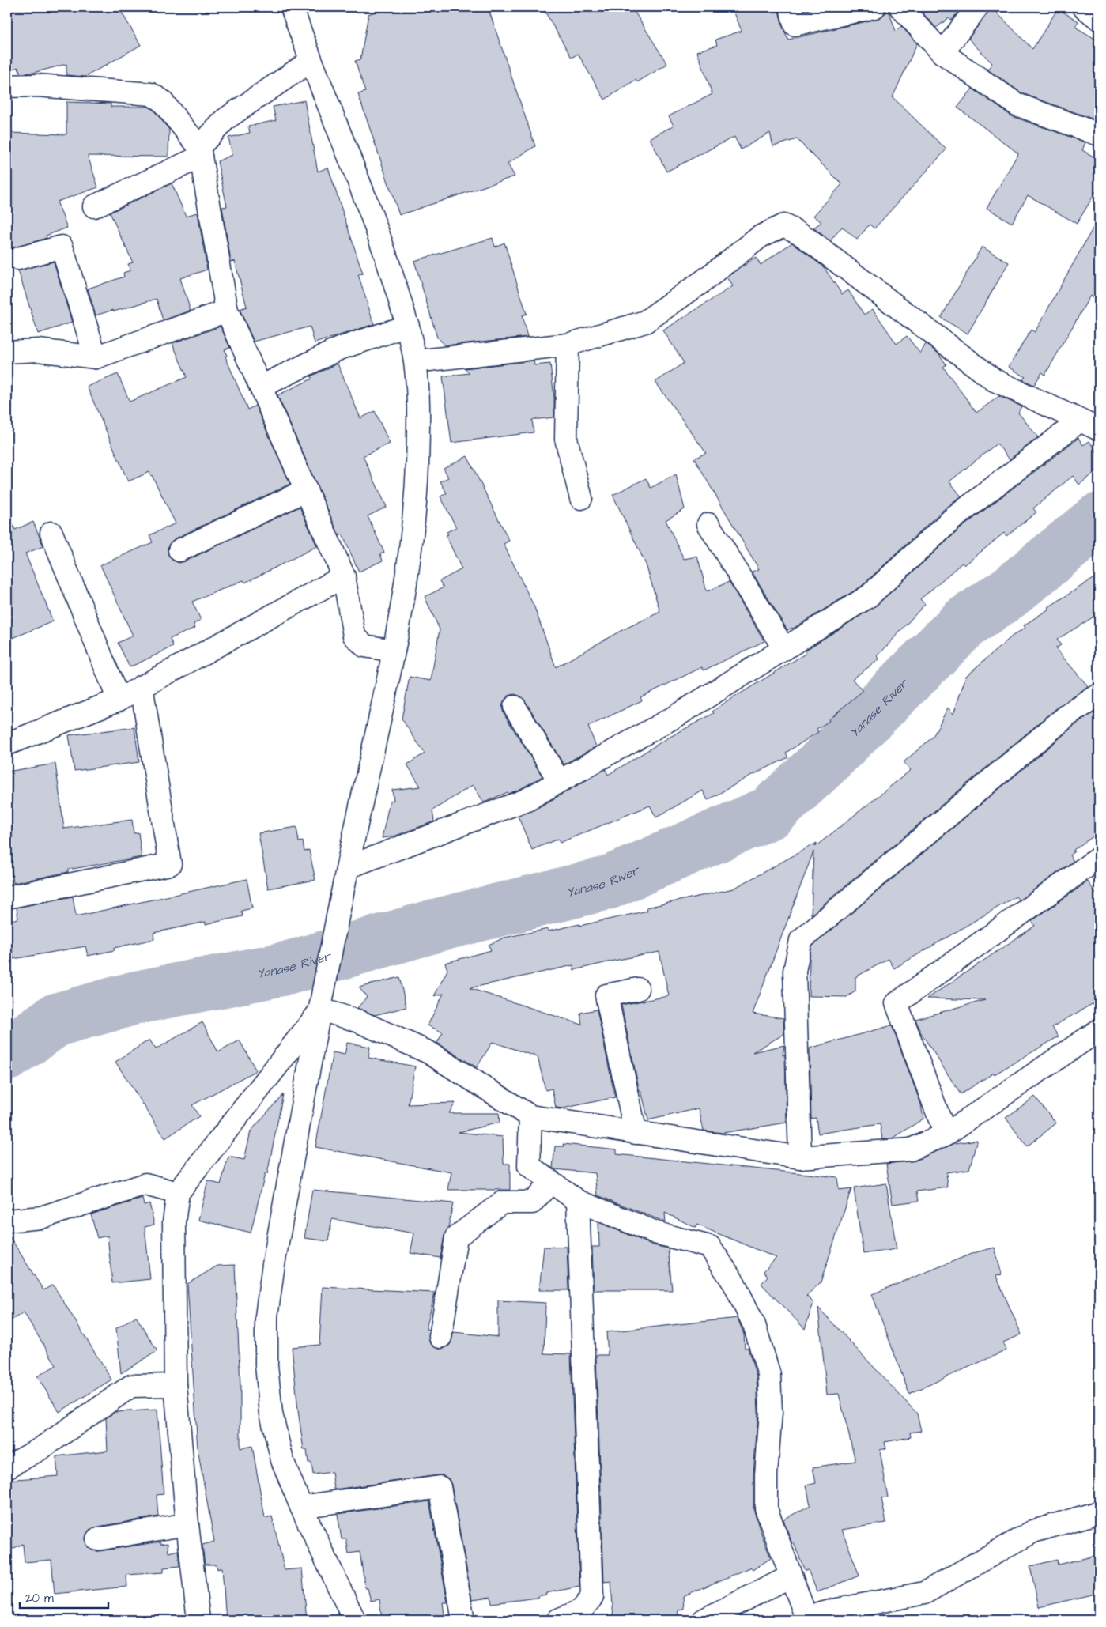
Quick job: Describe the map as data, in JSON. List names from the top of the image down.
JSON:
{
  "water": ["Yanase River"],
  "scale_bar": "20 m"
}
